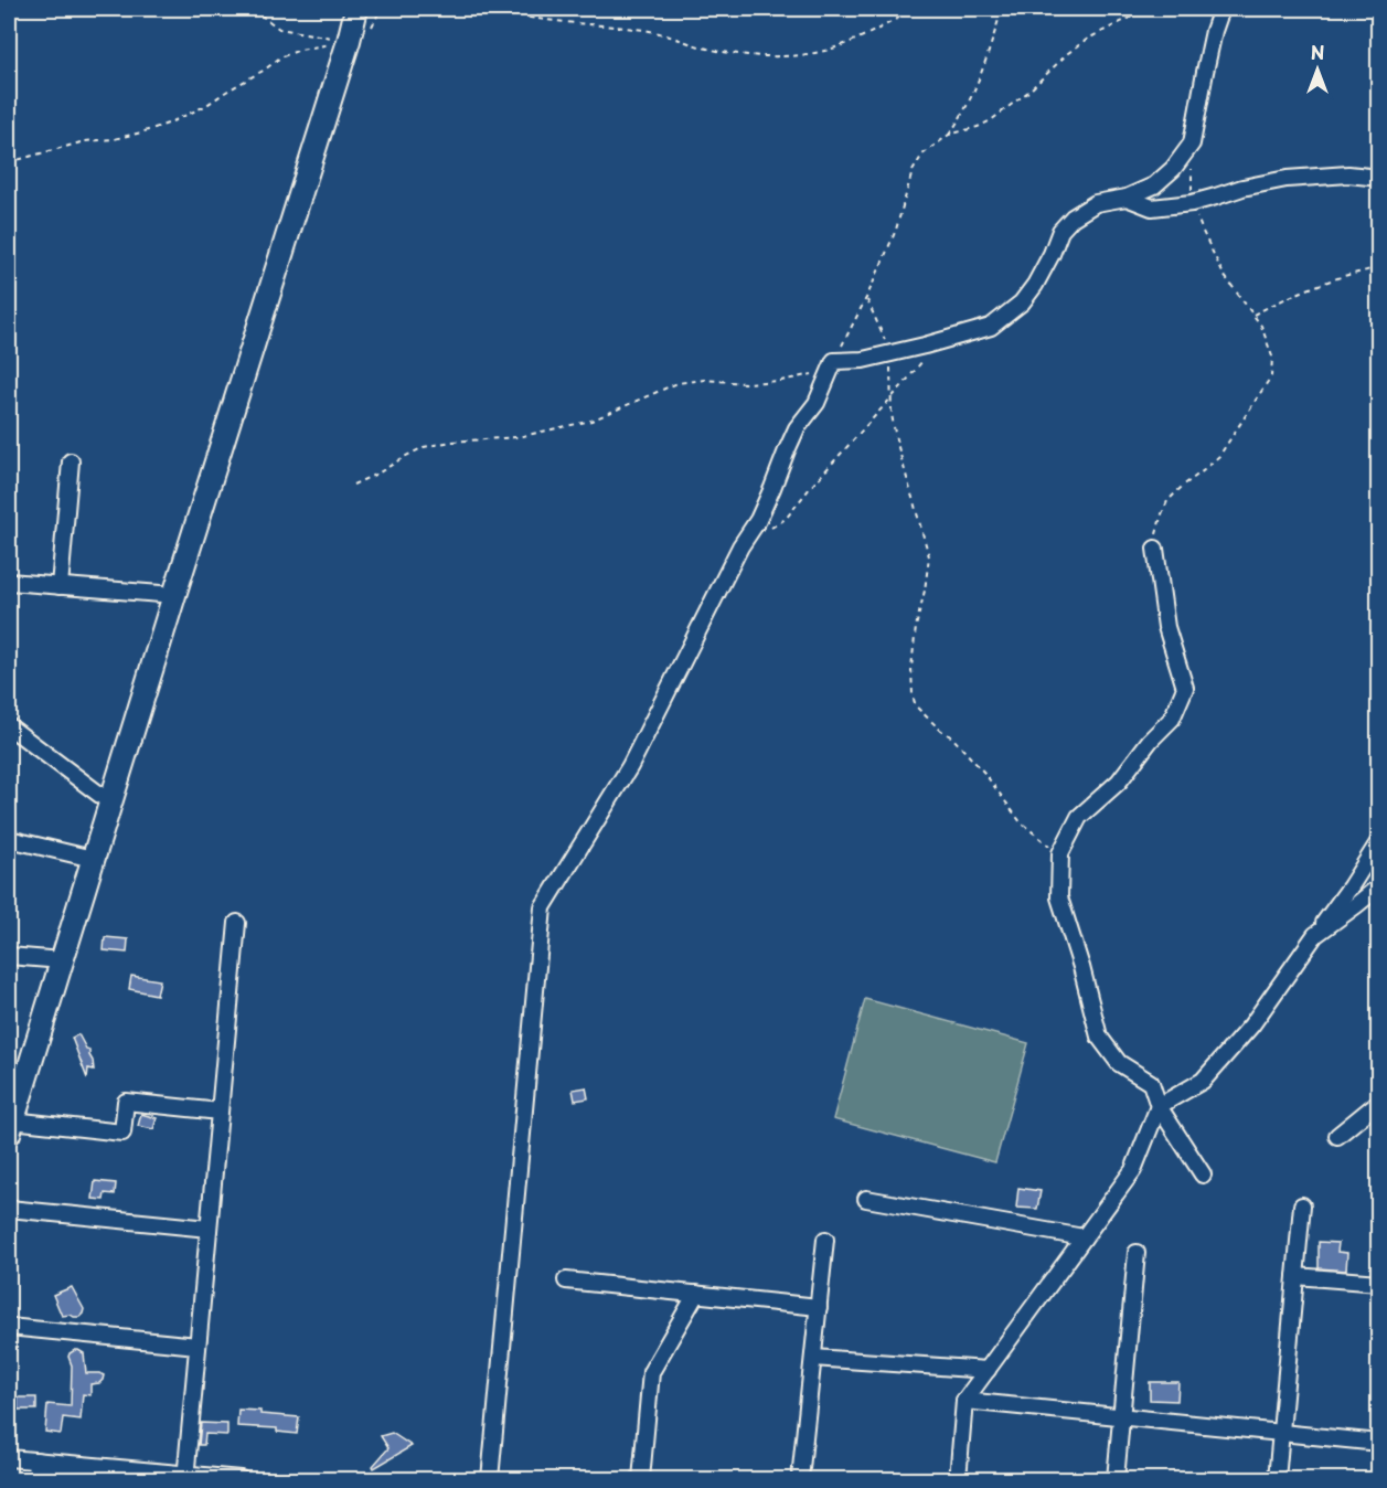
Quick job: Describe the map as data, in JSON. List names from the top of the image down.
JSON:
{
  "north": "top"
}
